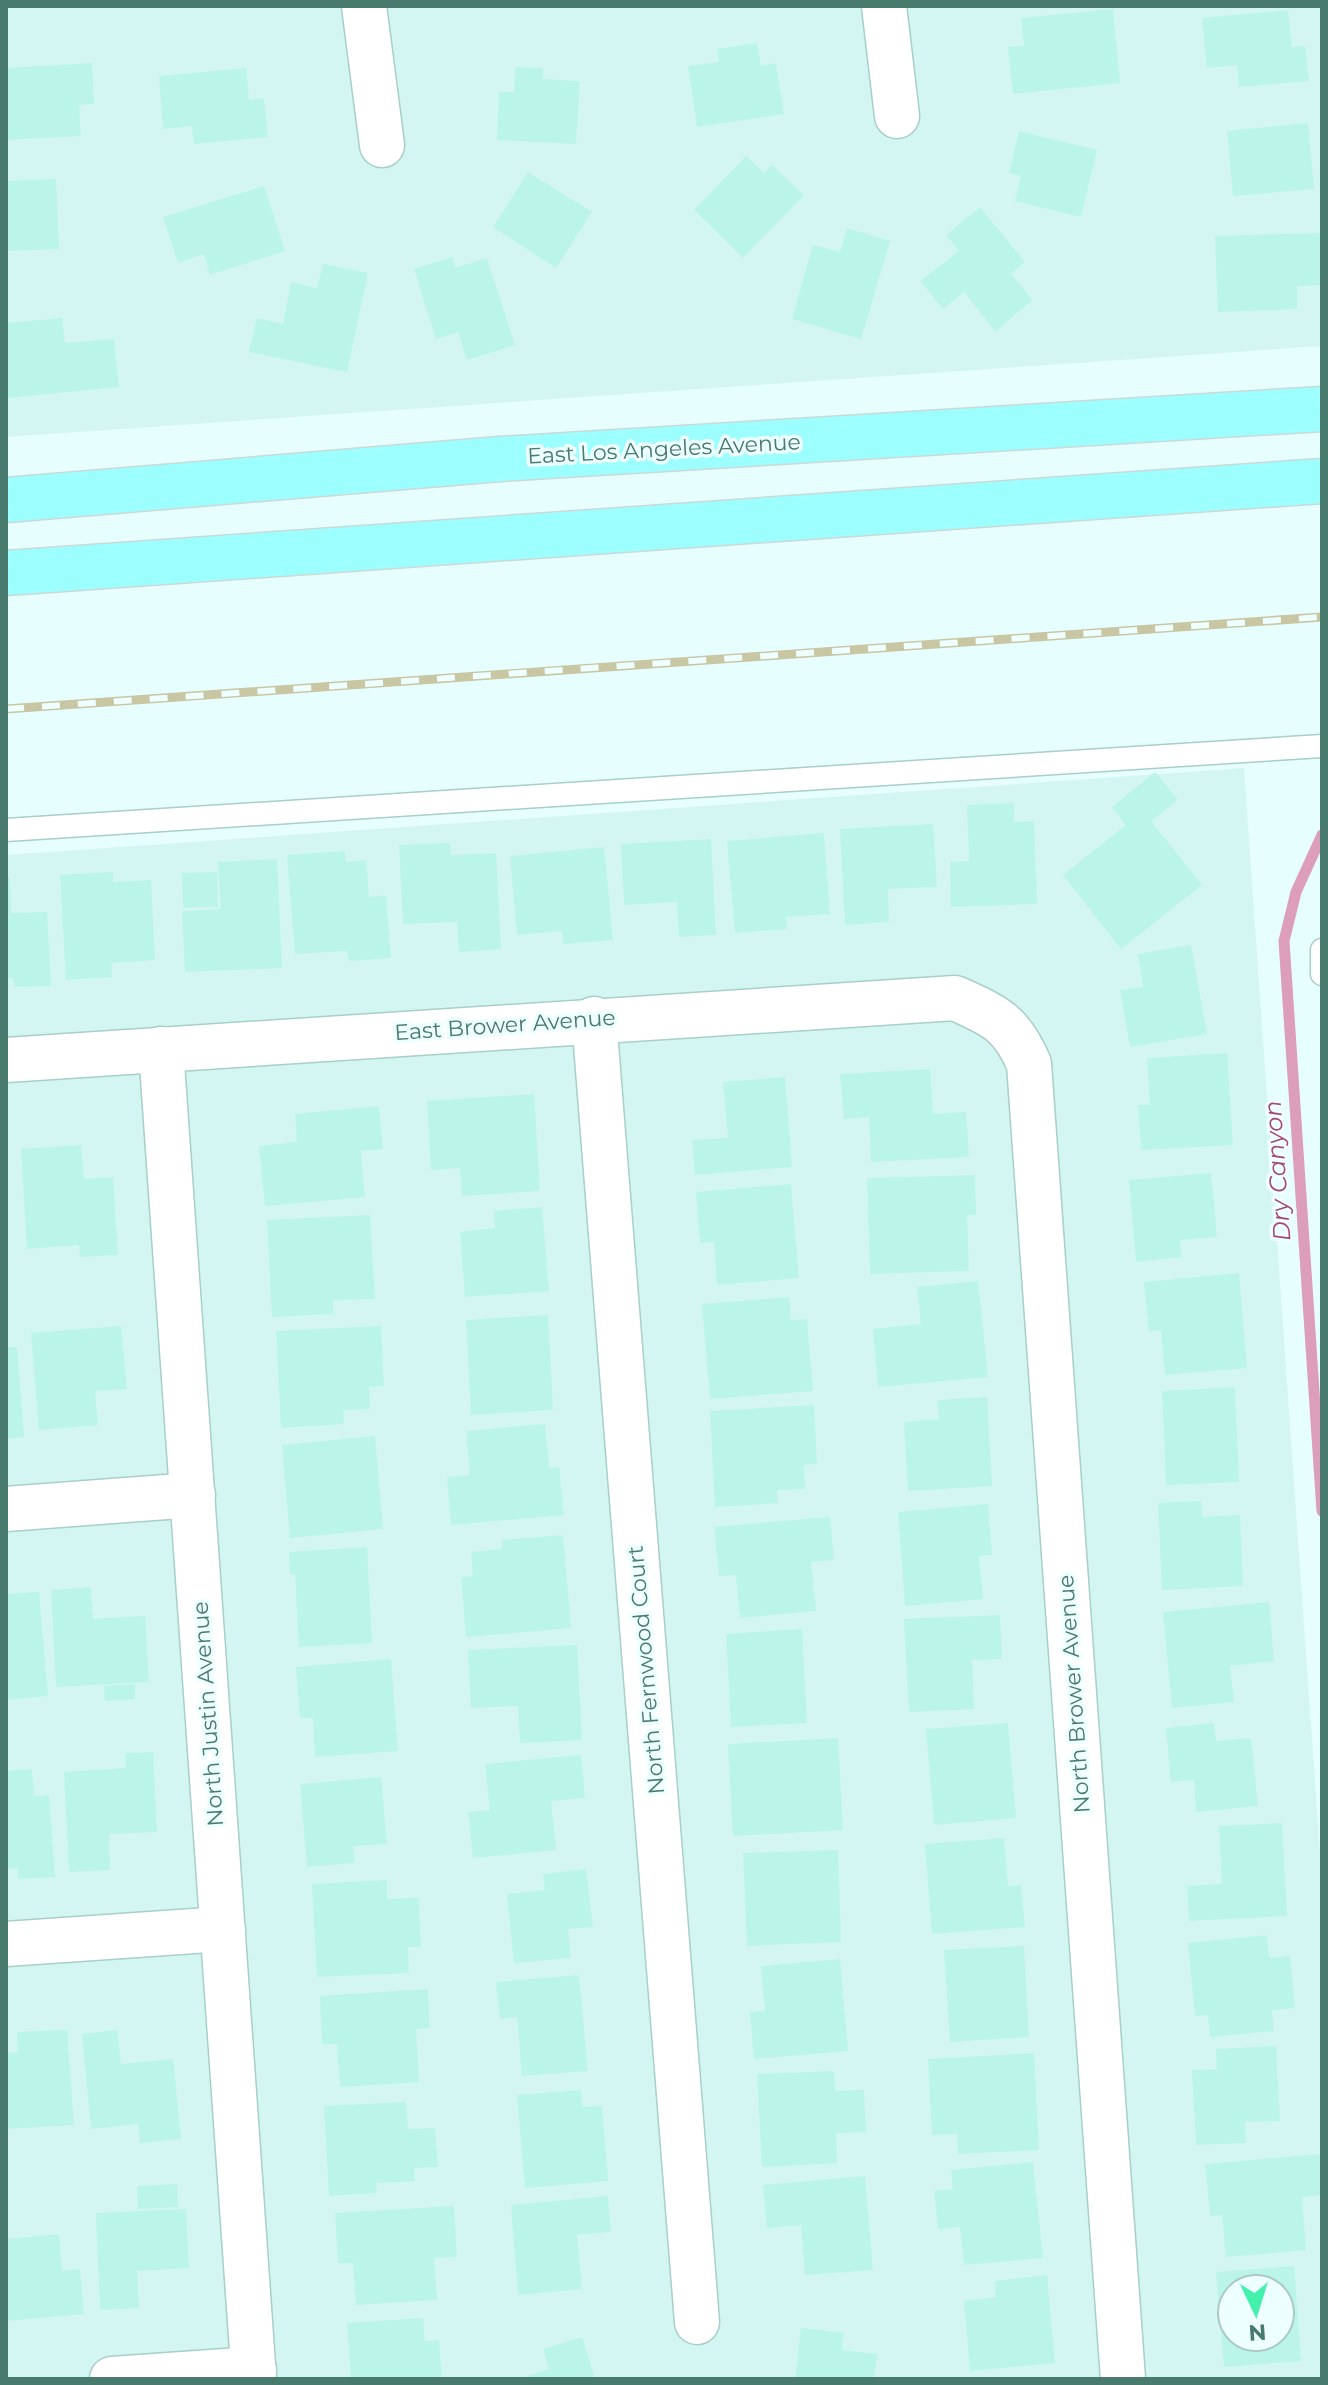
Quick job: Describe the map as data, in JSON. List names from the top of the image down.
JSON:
{
  "streets": {
    "main road": ["East Los Angeles Avenue"],
    "street": [
      "East Brower Avenue",
      "North Fernwood Court",
      "North Brower Avenue",
      "North Justin Avenue"
    ]
  },
  "crossings": [
    ["East Brower Avenue", "North Fernwood Court"],
    ["East Brower Avenue", "North Brower Avenue"],
    ["East Brower Avenue", "North Justin Avenue"]
  ],
  "water": ["Dry Canyon"],
  "north": "bottom"
}
